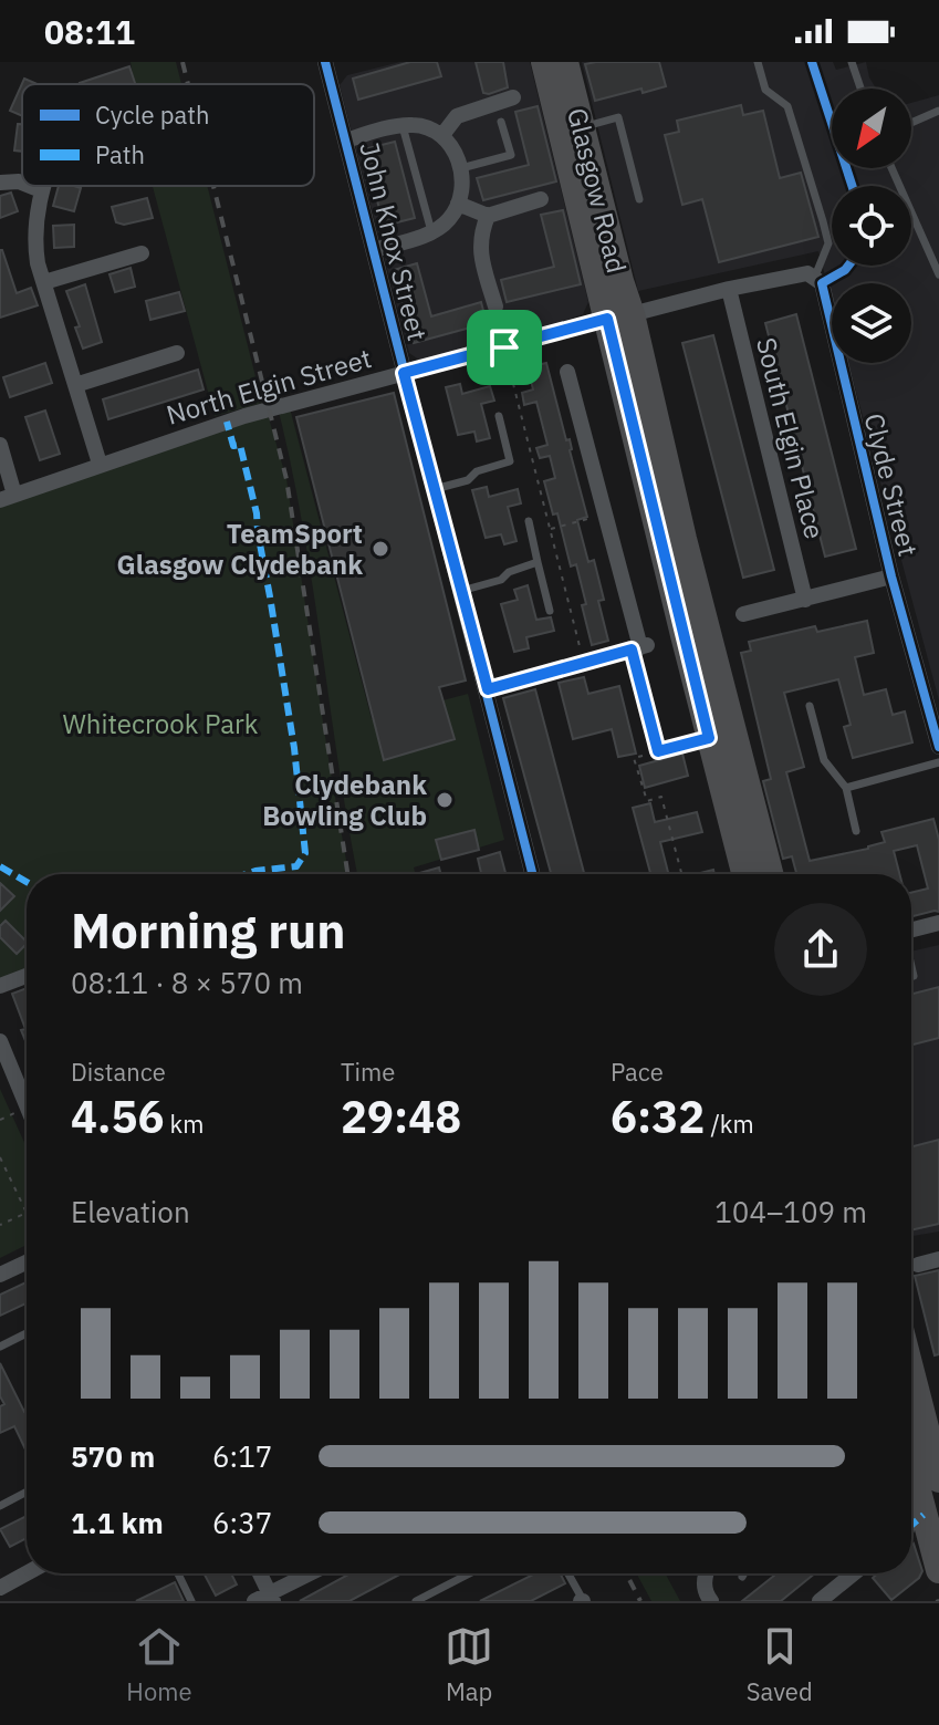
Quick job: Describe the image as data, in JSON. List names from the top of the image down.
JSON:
{
  "streets": {
    "main road": ["Glasgow Road"],
    "street": [
      "John Knox Street",
      "North Elgin Street",
      "South Elgin Place",
      "Clyde Street"
    ]
  },
  "crossings": [
    ["Glasgow Road", "North Elgin Street"],
    ["John Knox Street", "North Elgin Street"],
    ["North Elgin Street", "South Elgin Place"],
    ["North Elgin Street", "Clyde Street"]
  ],
  "parks": ["Whitecrook Park"],
  "places": ["TeamSport Glasgow Clydebank", "Clydebank Bowling Club"],
  "legend": ["Cycle path", "Path"],
  "north": "bottom left",
  "page": {
    "status": "08:11",
    "heading": ["Morning run", "08:11 · 8 × 570 m"],
    "stats": [
      ["Distance", "4.56 km"],
      ["Time", "29:48"],
      ["Pace", "6:32 /km"]
    ],
    "chart": ["Elevation", "104–109 m"],
    "list": [
      {
        "name": "570 m",
        "note": "6:17"
      },
      {
        "name": "1.1 km",
        "note": "6:37"
      }
    ],
    "tabs": ["Home", "Map", "Saved"]
  }
}
